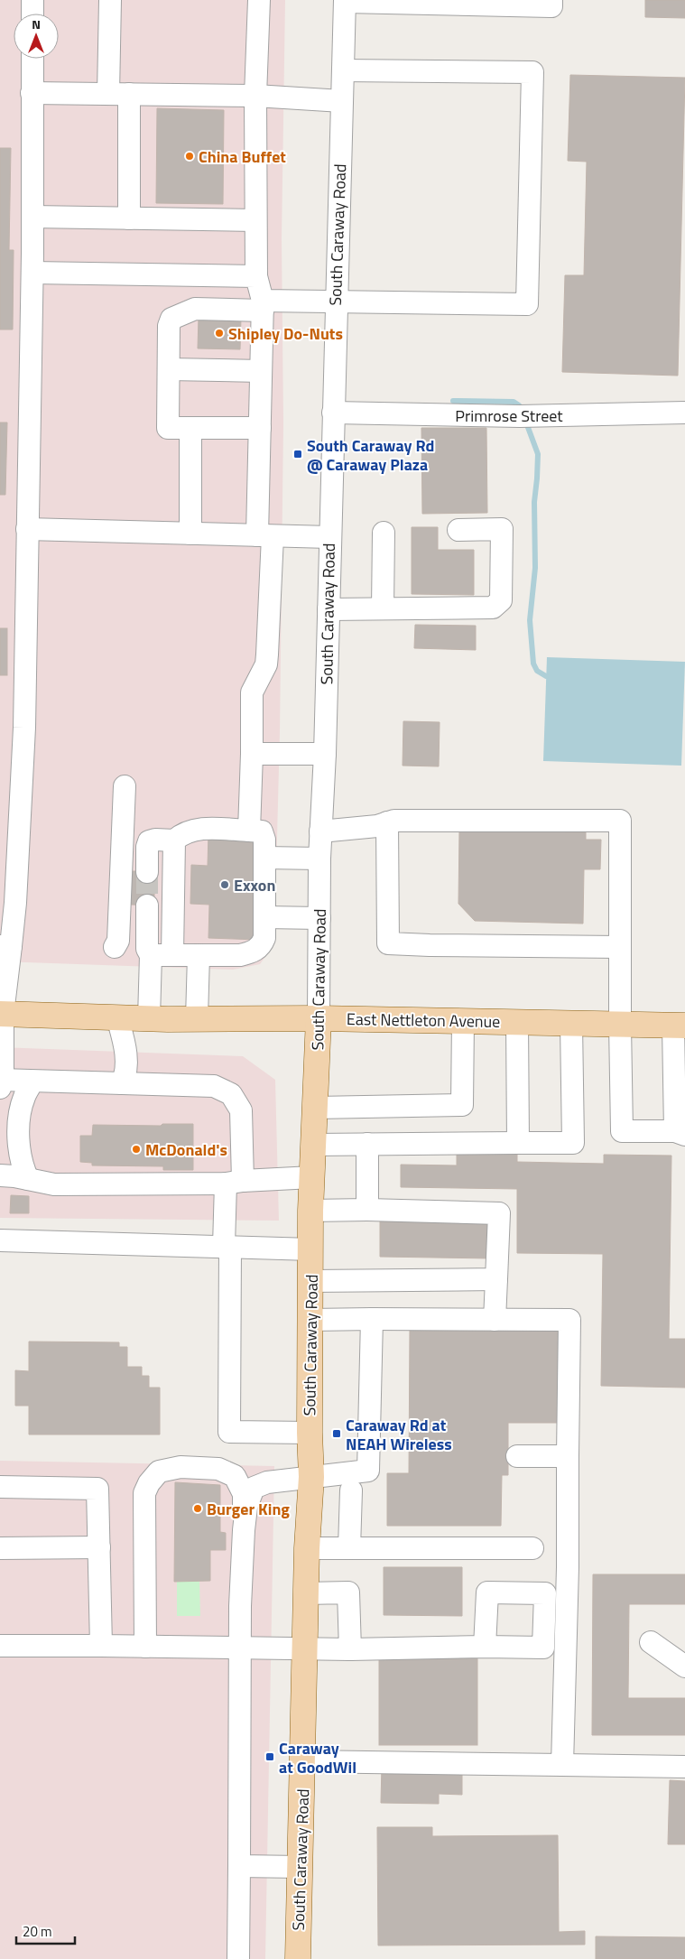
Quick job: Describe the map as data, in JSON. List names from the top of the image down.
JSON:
{
  "streets": {
    "main road": ["South Caraway Road", "East Nettleton Avenue"],
    "street": ["Primrose Street"]
  },
  "crossings": [
    ["South Caraway Road", "Primrose Street"],
    ["South Caraway Road", "East Nettleton Avenue"]
  ],
  "places": {
    "other": [
      "China Buffet",
      "Shipley Do-Nuts",
      "Exxon",
      "McDonald's",
      "Burger King"
    ],
    "transit": ["South Caraway Rd @ Caraway Plaza", "Caraway Rd at NEAH Wireless", "Caraway at GoodWil"]
  },
  "scale_bar": "20 m",
  "north": "top"
}
